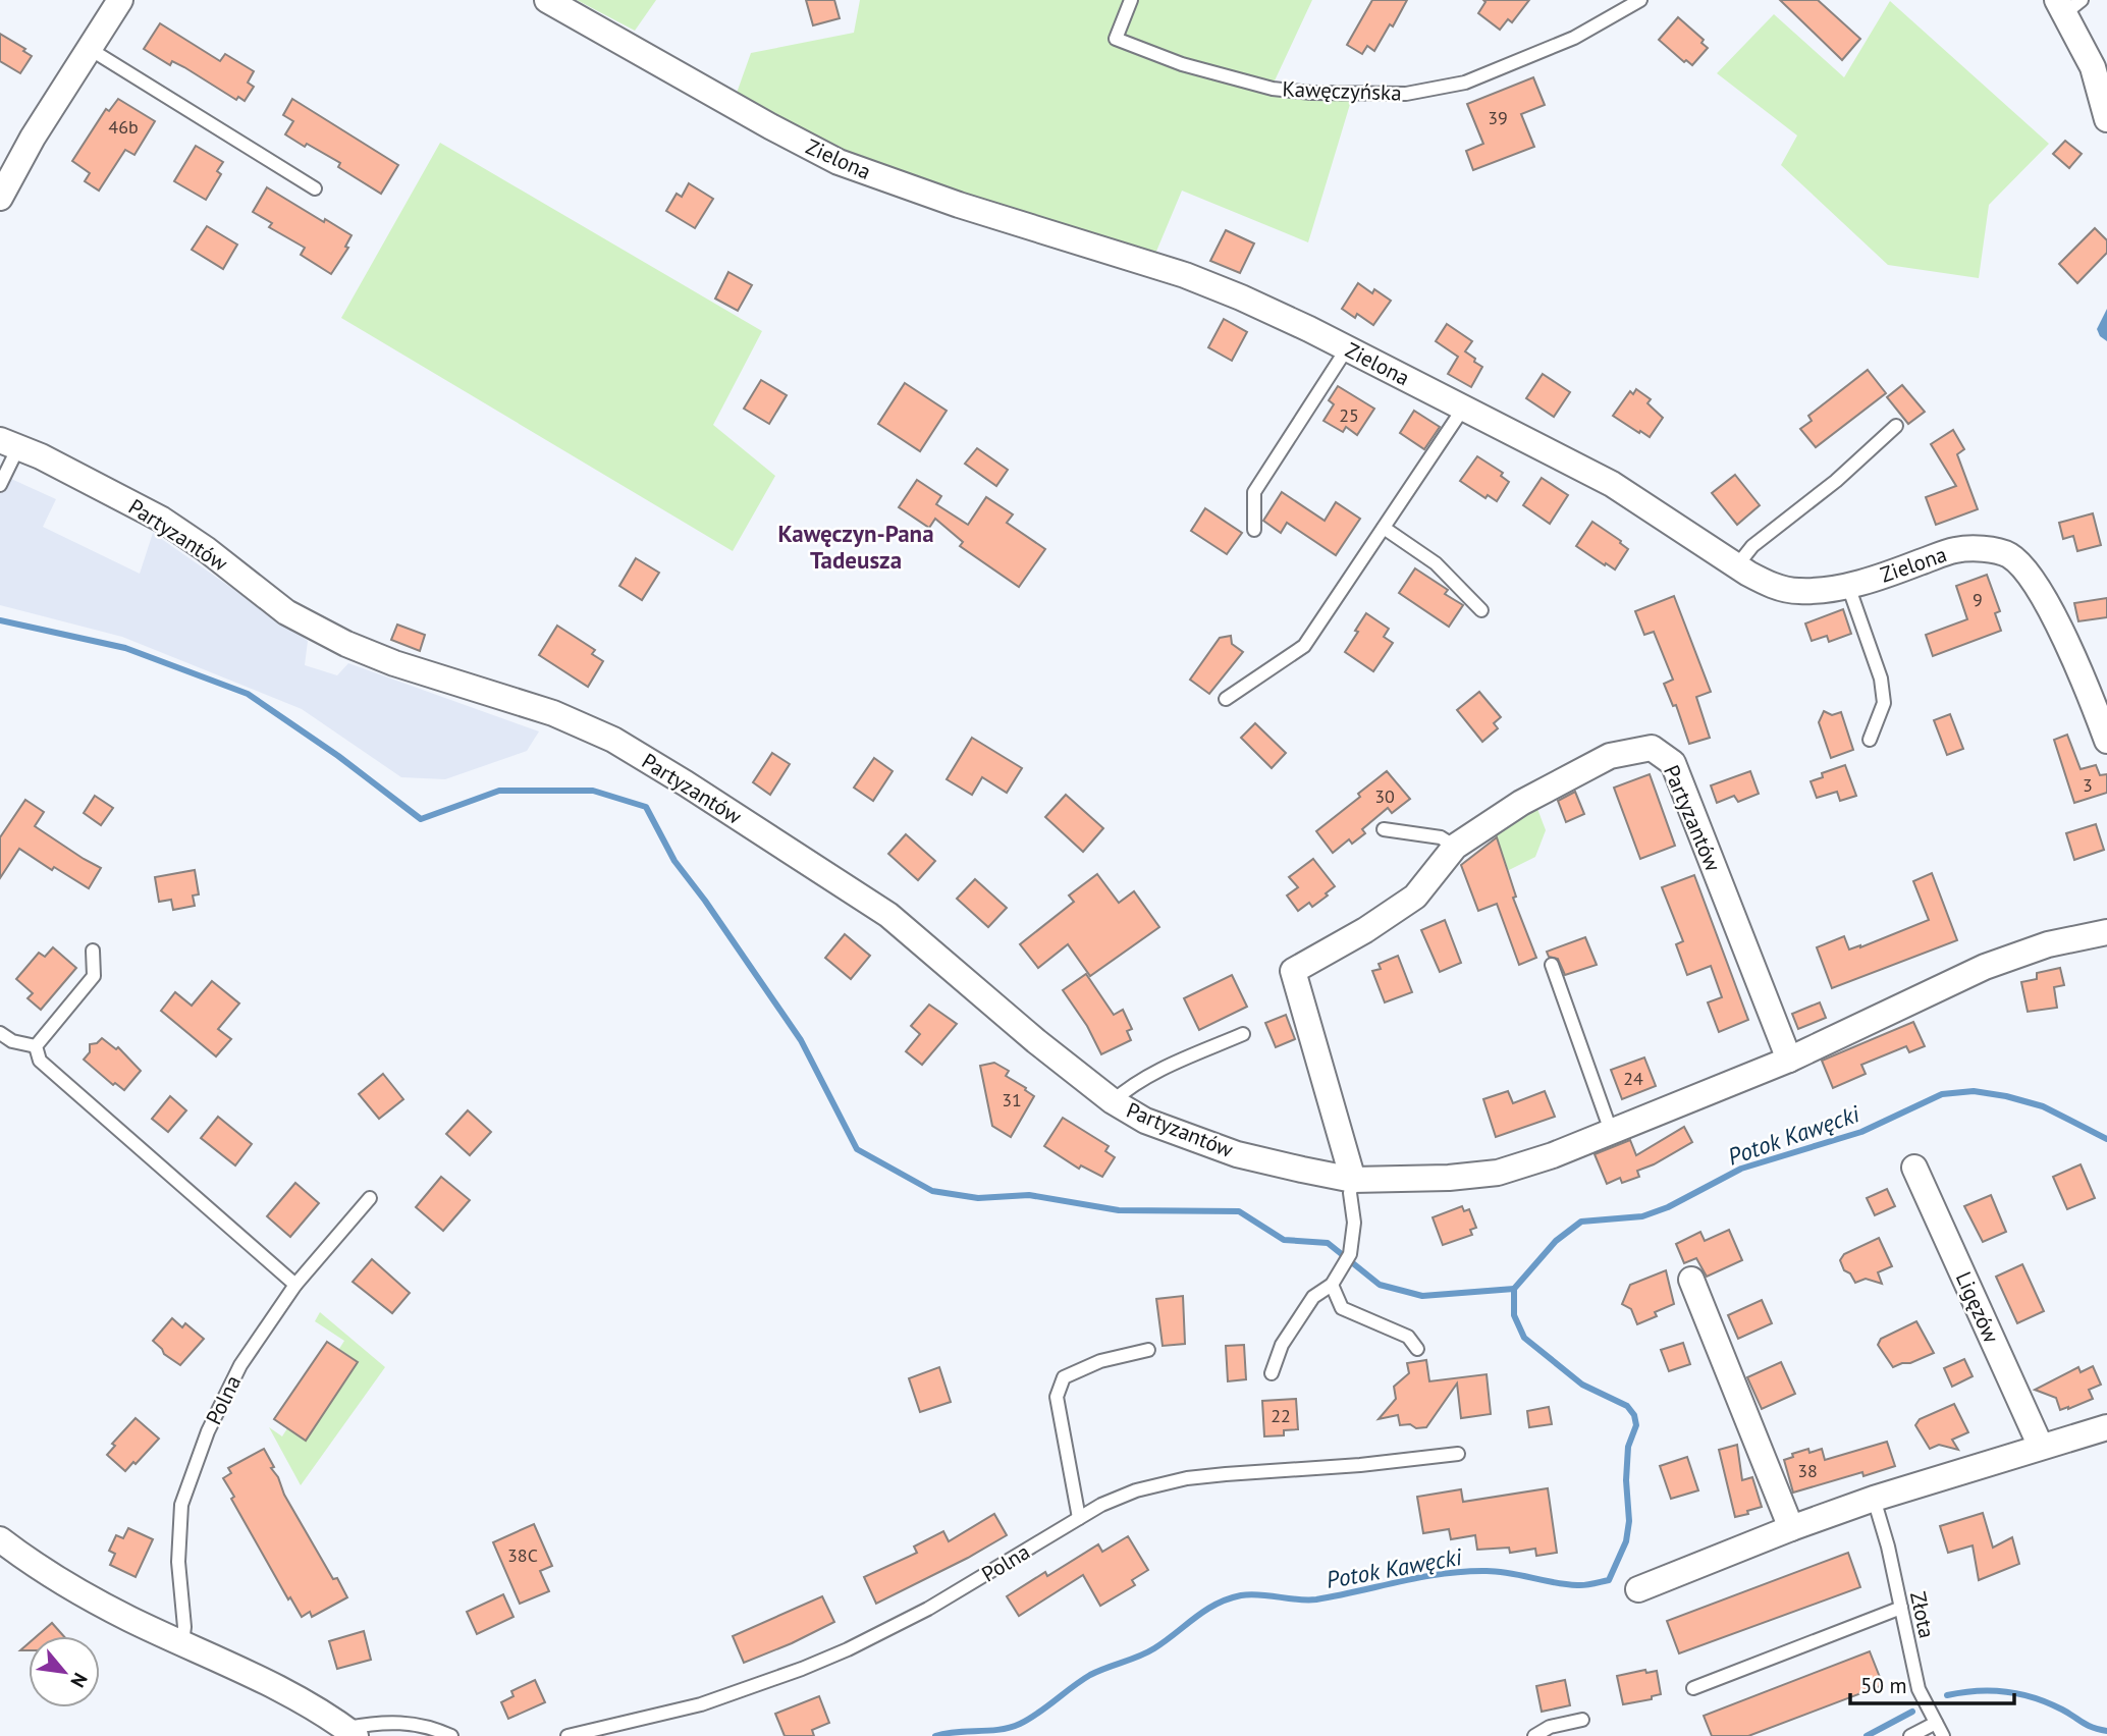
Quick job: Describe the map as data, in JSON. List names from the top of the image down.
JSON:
{
  "streets": {
    "street": ["Zielona", "Partyzantów", "Ligęzów"],
    "lane": ["Kawęczyńska", "Polna", "Złota"]
  },
  "districts": ["Kawęczyn-Pana Tadeusza"],
  "water": ["Potok Kawęcki"],
  "house_numbers": [
    "39",
    "46b",
    "25",
    "9",
    "3",
    "30",
    "24",
    "31",
    "22",
    "38",
    "38C"
  ],
  "scale_bar": "50 m",
  "north": "bottom right"
}
